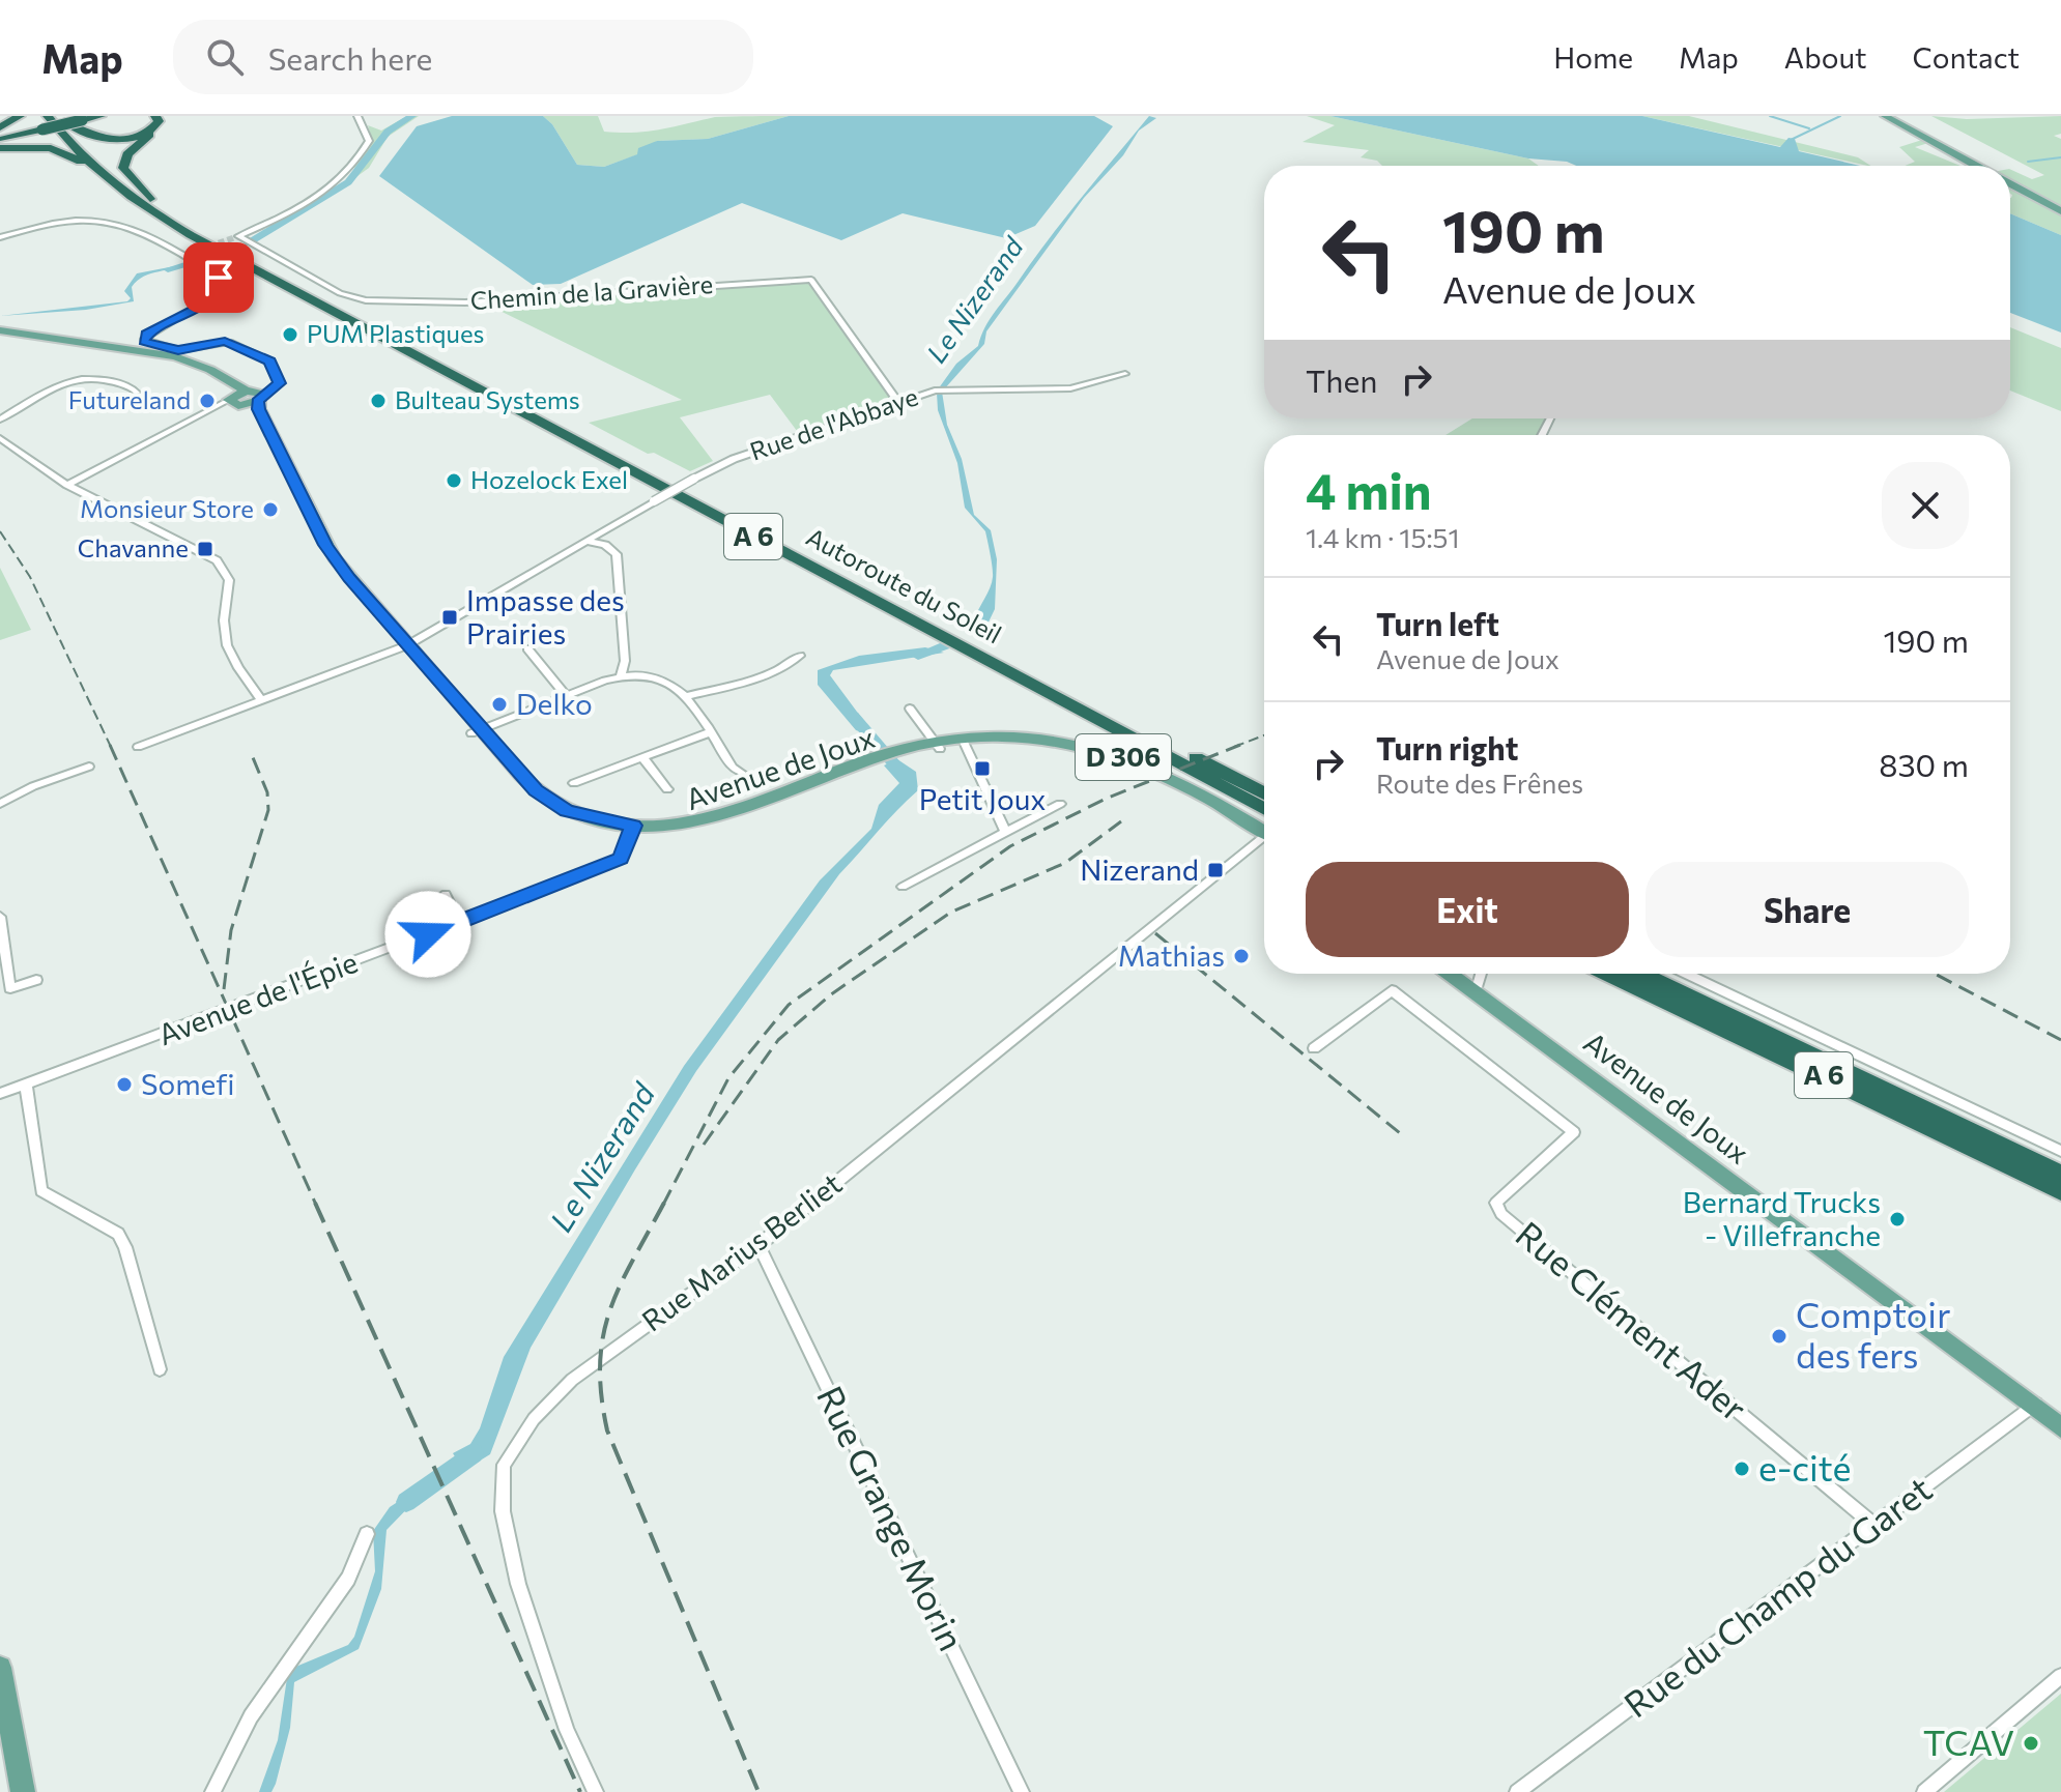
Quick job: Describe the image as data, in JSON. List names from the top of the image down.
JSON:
{
  "streets": {
    "highway": ["A 6", "Autoroute du Soleil"],
    "main road": ["D 306", "Avenue de Joux"],
    "street": [
      "Chemin de la Gravière",
      "Rue de l'Abbaye",
      "Avenue de l'Épie",
      "Rue Marius Berliet",
      "Rue Clément Ader",
      "Rue Grange Morin",
      "Rue du Champ du Garet"
    ]
  },
  "crossings": [
    ["Chemin de la Gravière", "Rue de l'Abbaye"],
    ["Avenue de Joux", "Avenue de l'Épie"],
    ["Avenue de Joux", "Rue du Champ du Garet"],
    ["Rue Marius Berliet", "Rue Grange Morin"],
    ["Rue Clément Ader", "Rue du Champ du Garet"]
  ],
  "water": ["Le Nizerand"],
  "places": {
    "other": [
      "PUM Plastiques",
      "Futureland",
      "Bulteau Systems",
      "Hozelock Exel",
      "Monsieur Store",
      "Delko",
      "Mathias",
      "Somefi",
      "Bernard Trucks - Villefranche",
      "Comptoir des fers",
      "e-cité",
      "TCAV"
    ],
    "transit": [
      "Chavanne",
      "Impasse des Prairies",
      "Petit Joux",
      "Nizerand"
    ]
  },
  "page": {
    "header": "Map",
    "search": "Search here",
    "nav": [
      "Home",
      "Map",
      "About",
      "Contact"
    ],
    "turn": ["190 m", "Avenue de Joux"],
    "then": "Then",
    "heading": ["4 min", "1.4 km · 15:51"],
    "list": [
      {
        "name": "Turn left",
        "note": "Avenue de Joux",
        "value": "190 m"
      },
      {
        "name": "Turn right",
        "note": "Route des Frênes",
        "value": "830 m"
      }
    ],
    "buttons": ["Exit", "Share"]
  }
}
